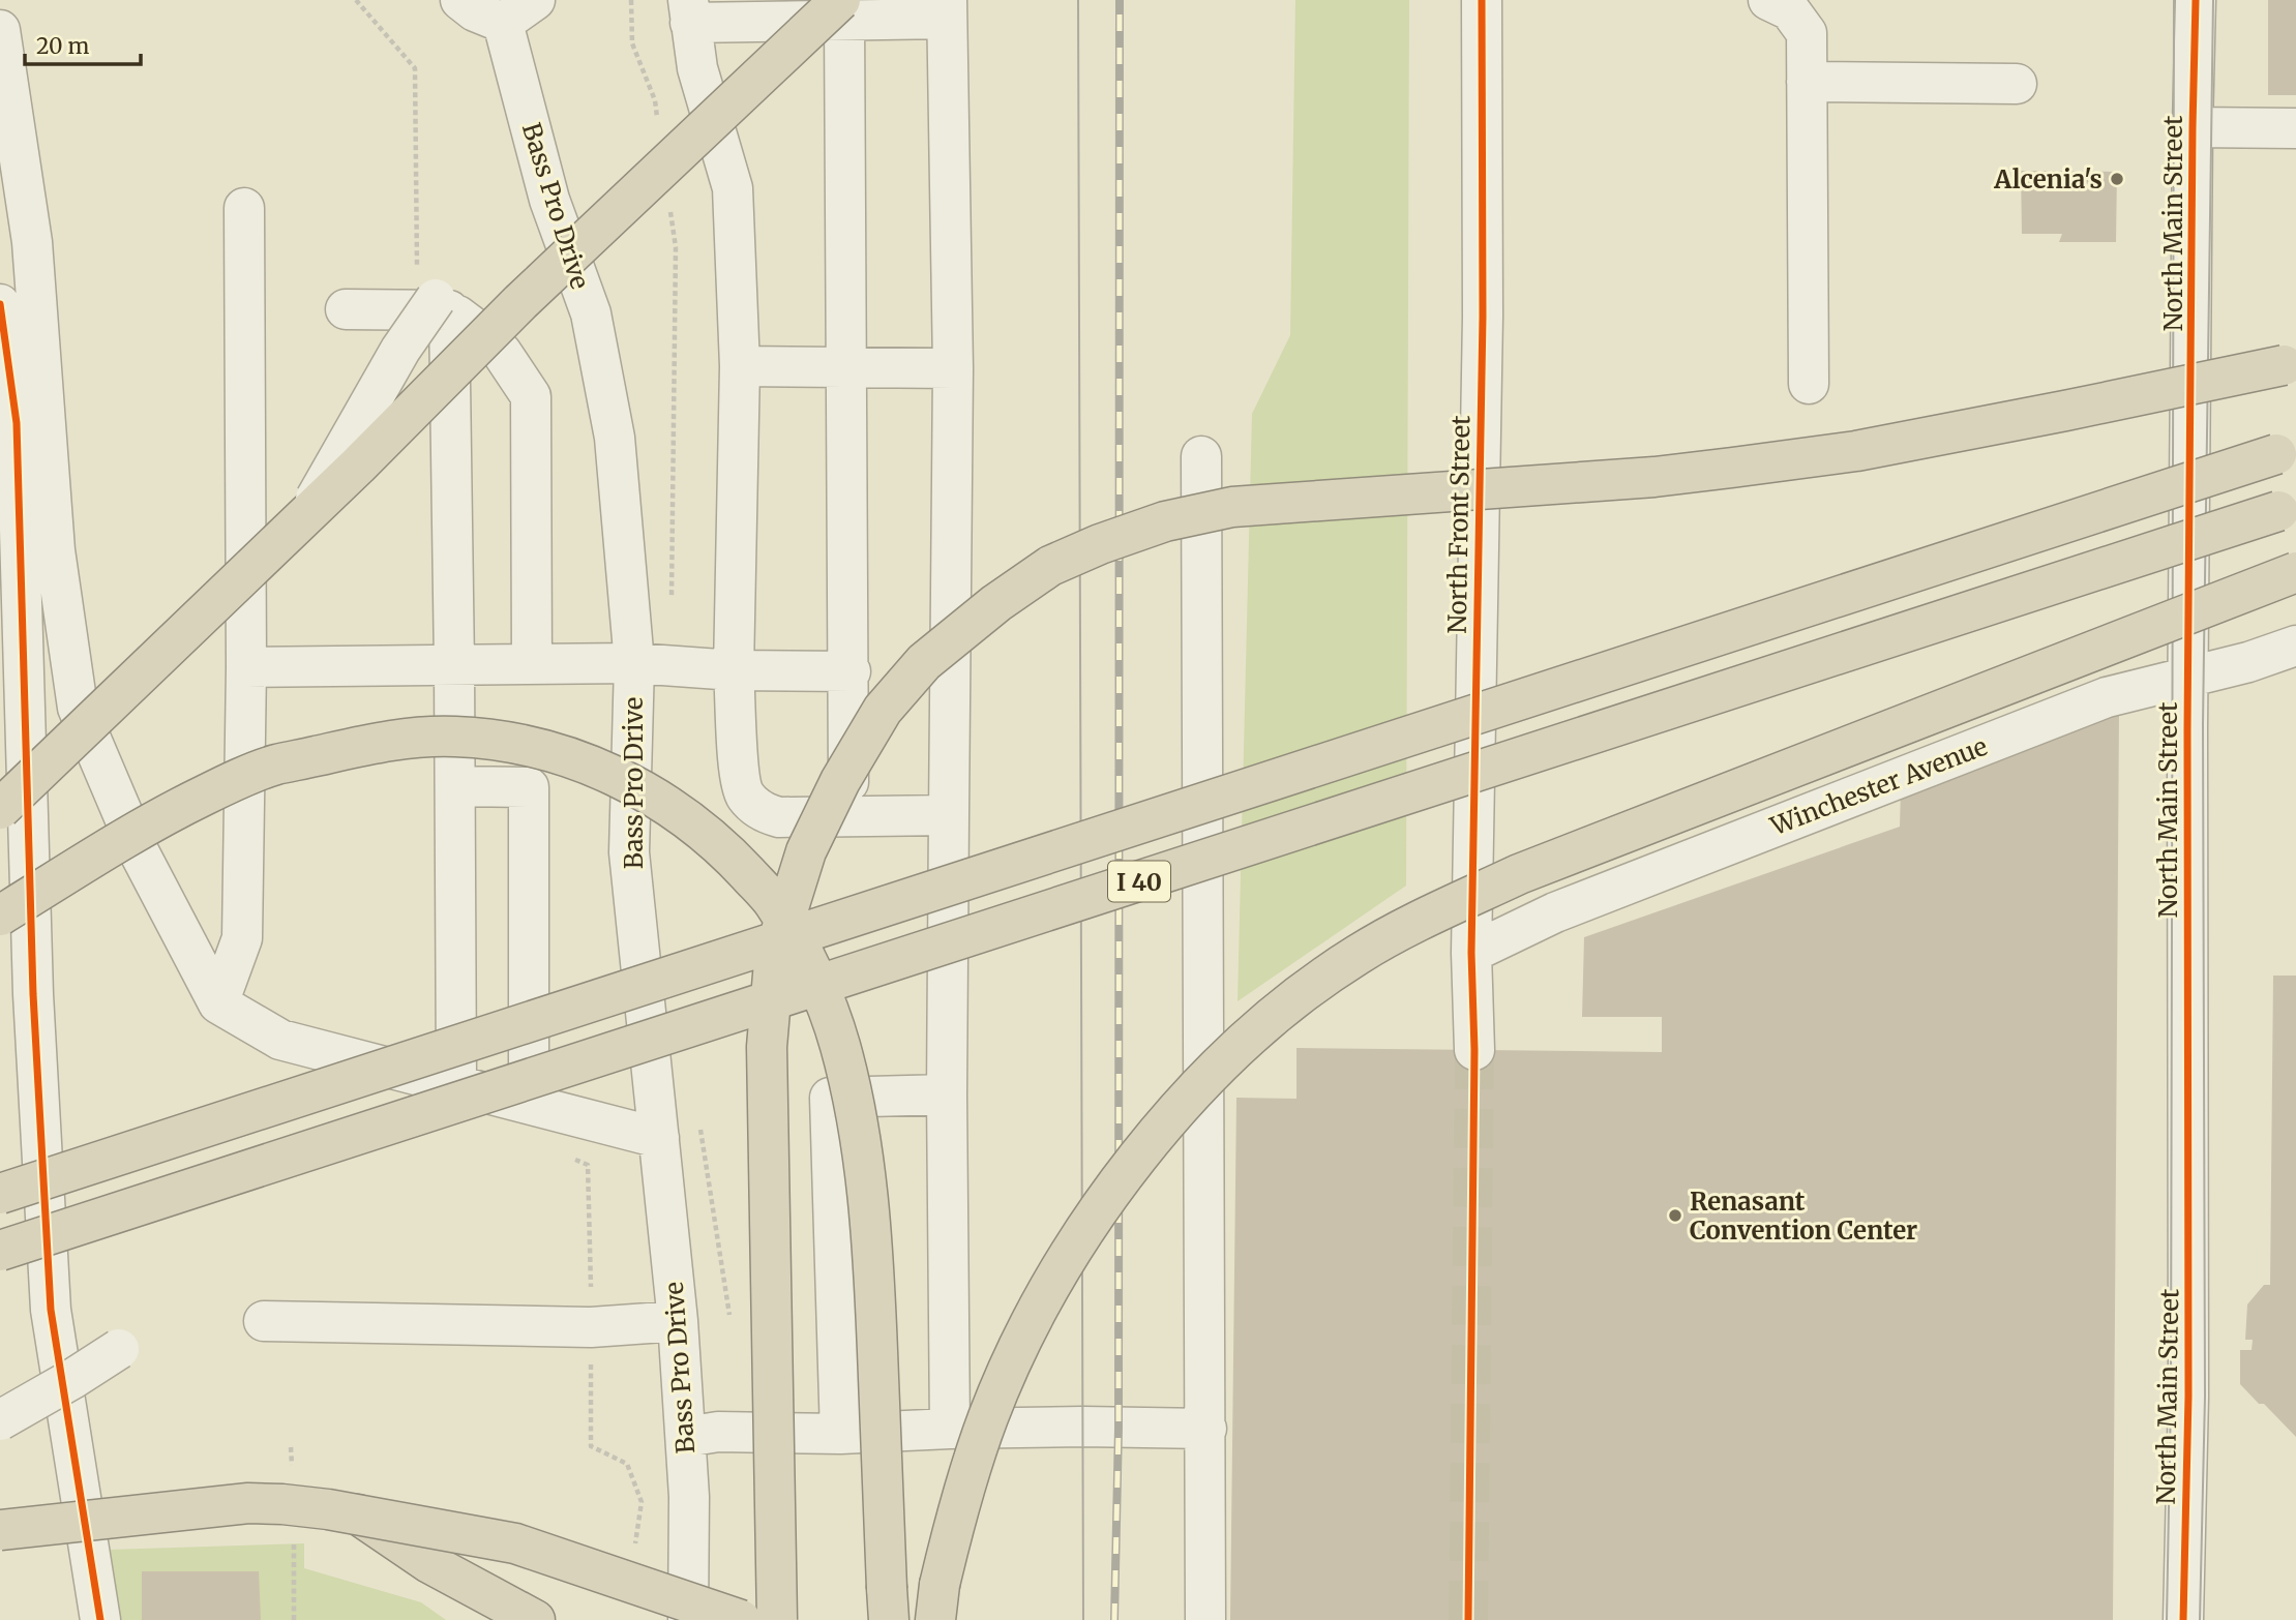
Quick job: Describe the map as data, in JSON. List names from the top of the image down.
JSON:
{
  "streets": {
    "highway": ["I 40"],
    "street": [
      "Bass Pro Drive",
      "North Main Street",
      "North Front Street",
      "Winchester Avenue"
    ]
  },
  "crossings": [
    ["North Main Street", "Winchester Avenue"],
    ["North Front Street", "Winchester Avenue"]
  ],
  "places": ["Alcenia's", "Renasant Convention Center"],
  "scale_bar": "20 m"
}
